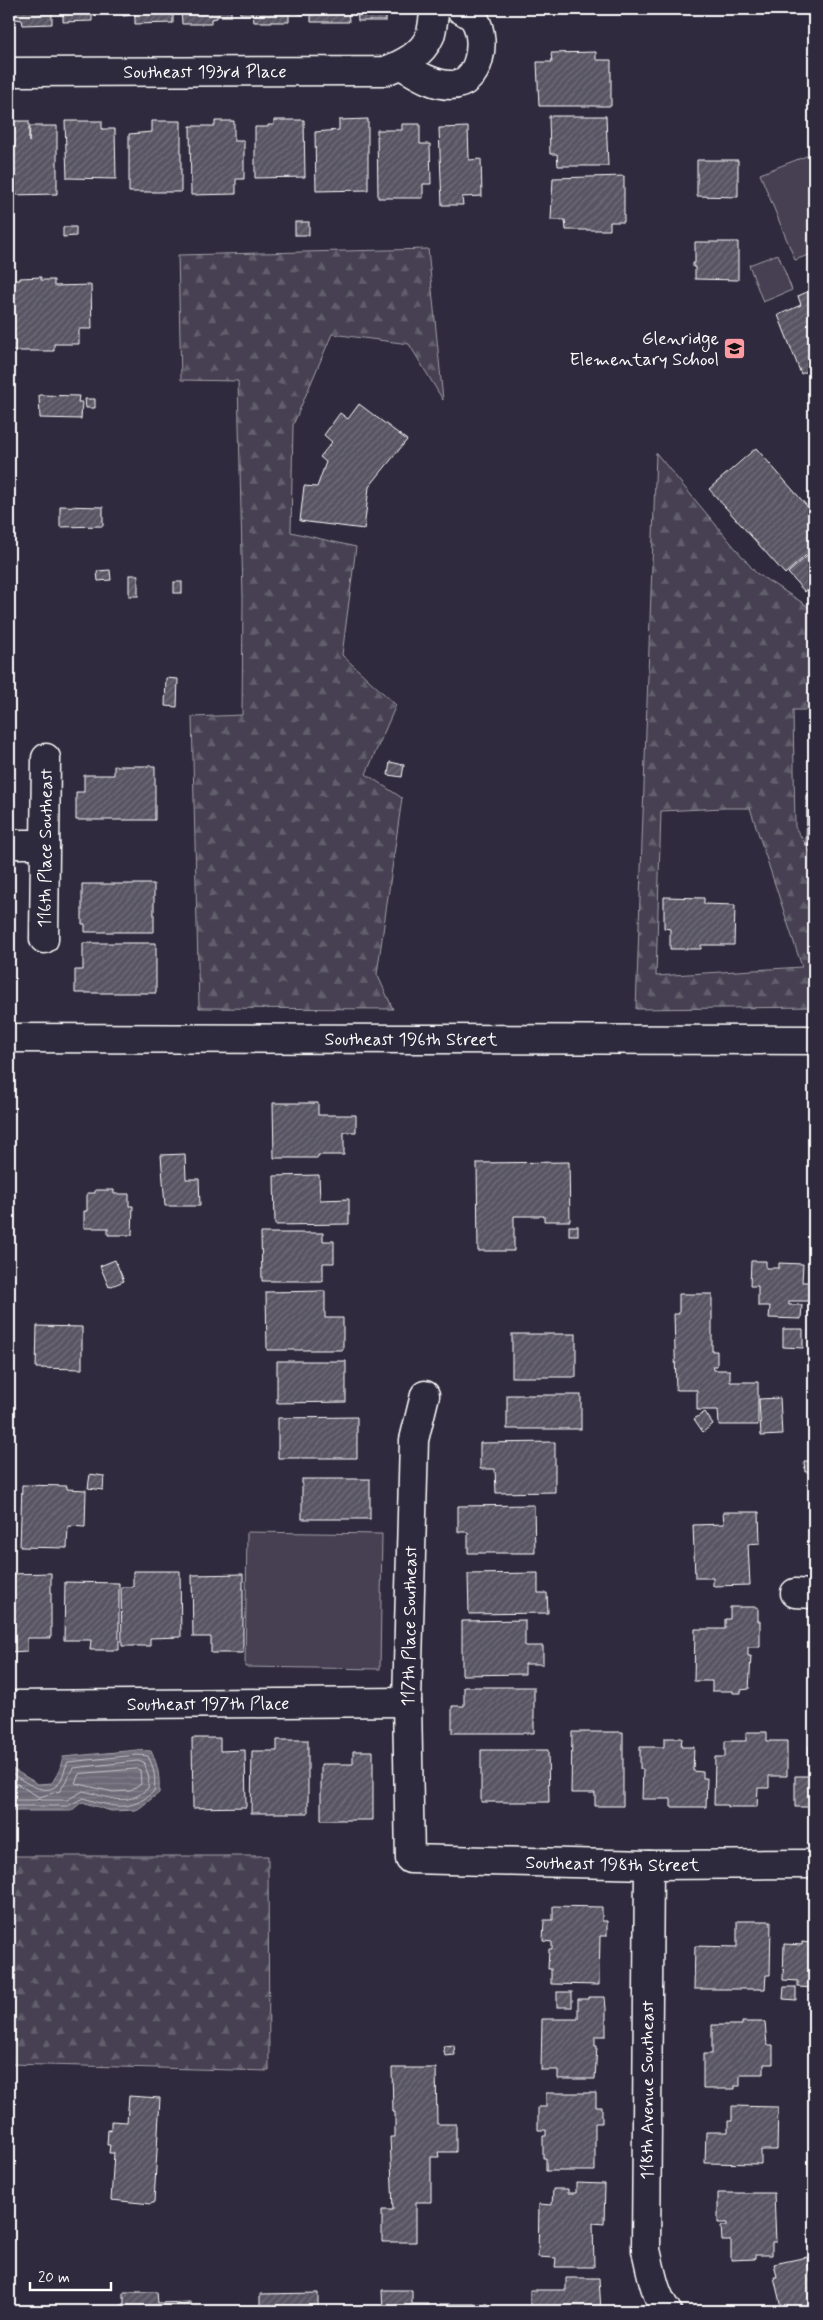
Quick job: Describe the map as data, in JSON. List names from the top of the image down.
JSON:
{
  "streets": {
    "street": [
      "Southeast 193rd Place",
      "116th Place Southeast",
      "Southeast 196th Street",
      "117th Place Southeast",
      "Southeast 197th Place",
      "Southeast 198th Street",
      "118th Avenue Southeast"
    ]
  },
  "crossings": [
    ["117th Place Southeast", "Southeast 197th Place"],
    ["117th Place Southeast", "Southeast 198th Street"],
    ["Southeast 198th Street", "118th Avenue Southeast"]
  ],
  "places": {
    "school or university": ["Glenridge Elementary School"]
  },
  "scale_bar": "20 m"
}
